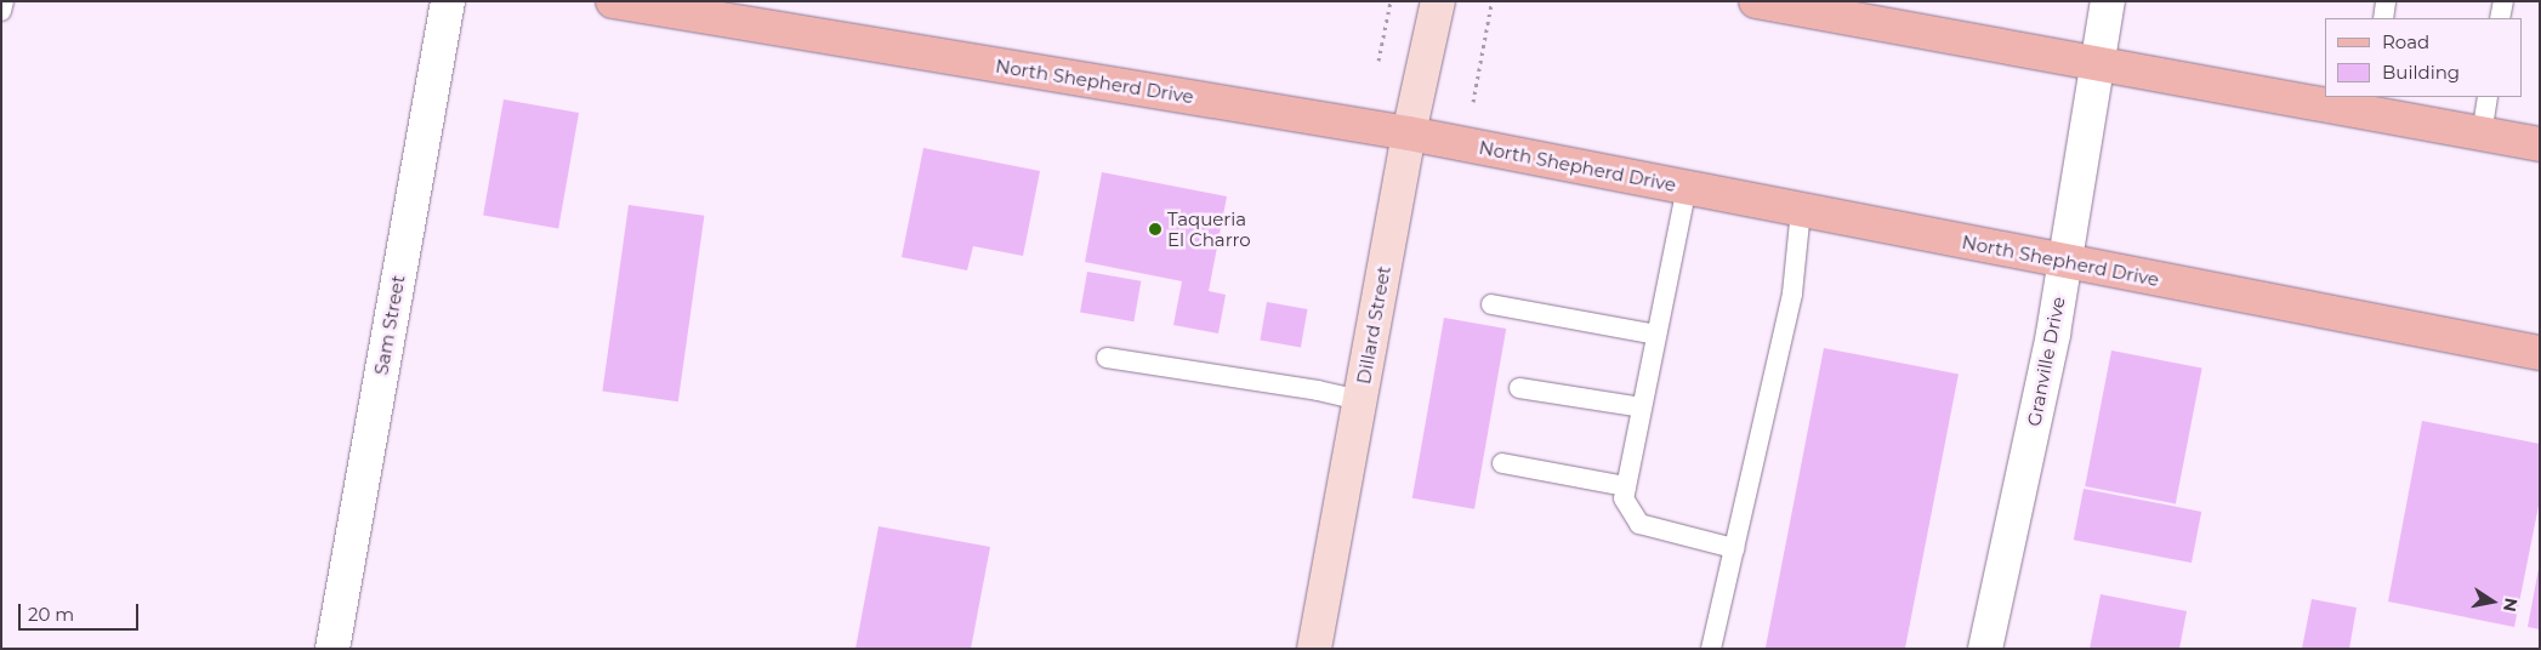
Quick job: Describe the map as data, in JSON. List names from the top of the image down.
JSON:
{
  "streets": {
    "main road": ["North Shepherd Drive"],
    "street": ["Sam Street", "Dillard Street", "Granville Drive"]
  },
  "crossings": [
    ["North Shepherd Drive", "Dillard Street"],
    ["North Shepherd Drive", "Granville Drive"]
  ],
  "places": ["Taqueria El Charro"],
  "legend": ["Road", "Building"],
  "scale_bar": "20 m",
  "north": "right"
}
